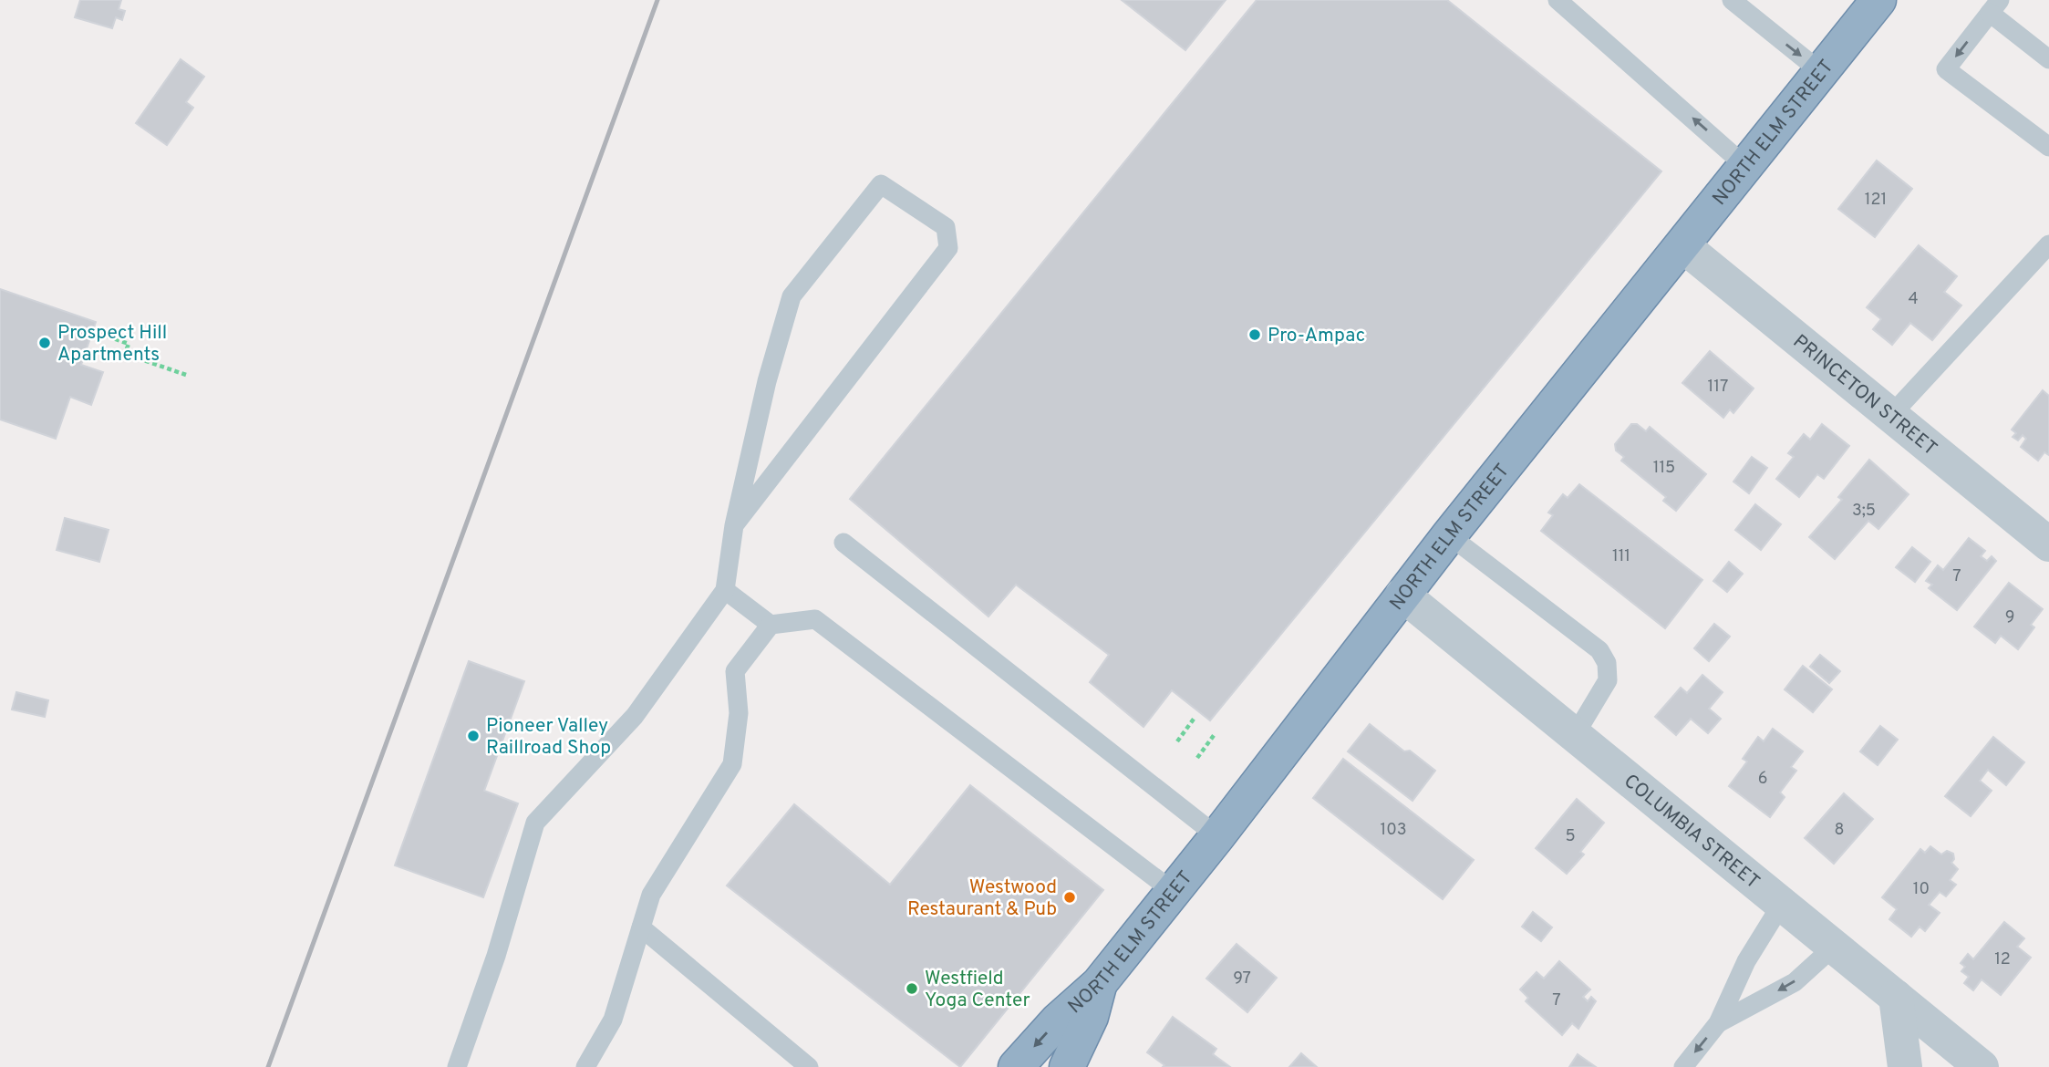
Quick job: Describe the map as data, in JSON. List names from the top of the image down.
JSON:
{
  "streets": {
    "highway": ["NORTH ELM STREET"],
    "street": ["PRINCETON STREET", "COLUMBIA STREET"]
  },
  "crossings": [
    ["NORTH ELM STREET", "PRINCETON STREET"],
    ["NORTH ELM STREET", "COLUMBIA STREET"]
  ],
  "places": [
    "Pro-Ampac",
    "Prospect Hill Apartments",
    "Pioneer Valley Raillroad Shop",
    "Westwood Restaurant & Pub",
    "Westfield Yoga Center"
  ],
  "house_numbers": [
    "121",
    "4",
    "117",
    "115",
    "3;5",
    "111",
    "7",
    "9",
    "6",
    "103",
    "8",
    "5",
    "10",
    "12",
    "97",
    "7"
  ]
}
